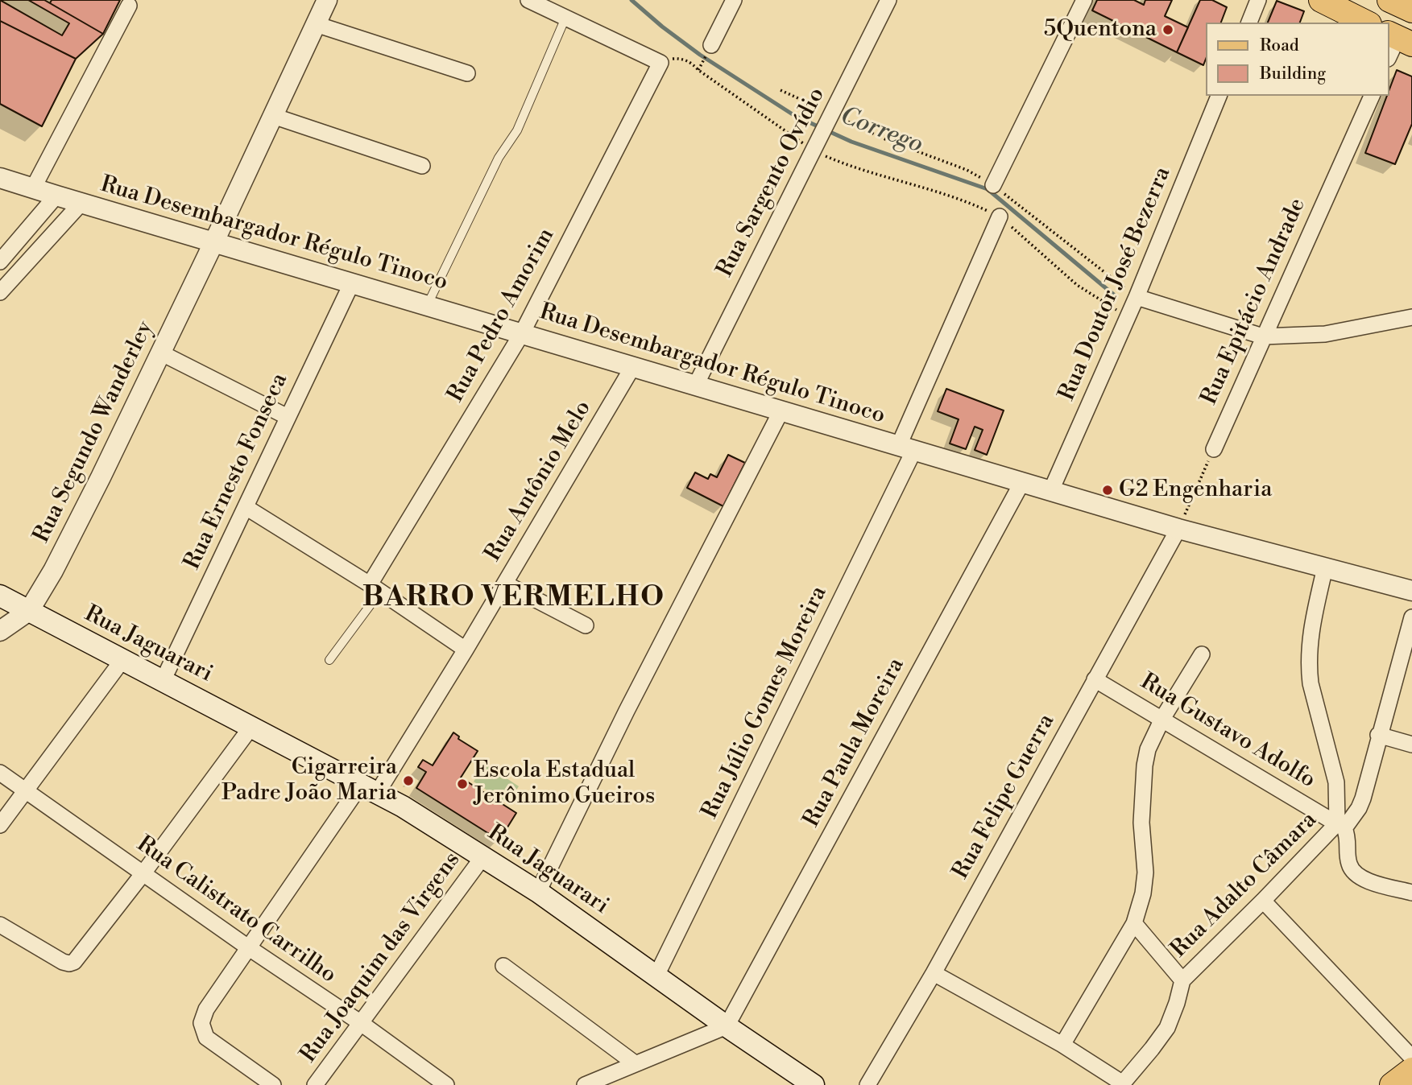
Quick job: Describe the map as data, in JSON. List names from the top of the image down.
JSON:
{
  "streets": {
    "main road": ["Rua Jaguarari"],
    "street": [
      "Rua Sargento Ovídio",
      "Rua Desembargador Régulo Tinoco",
      "Rua Doutor José Bezerra",
      "Rua Epitácio Andrade",
      "Rua Pedro Amorim",
      "Rua Segundo Wanderley",
      "Rua Ernesto Fonseca",
      "Rua Antônio Melo",
      "Rua Júlio Gomes Moreira",
      "Rua Gustavo Adolfo",
      "Rua Paula Moreira",
      "Rua Felipe Guerra",
      "Rua Adalto Câmara",
      "Rua Calistrato Carrilho",
      "Rua Joaquim das Virgens"
    ]
  },
  "crossings": [
    ["Rua Sargento Ovídio", "Rua Desembargador Régulo Tinoco"],
    ["Rua Desembargador Régulo Tinoco", "Rua Doutor José Bezerra"],
    ["Rua Desembargador Régulo Tinoco", "Rua Pedro Amorim"],
    ["Rua Desembargador Régulo Tinoco", "Rua Segundo Wanderley"],
    ["Rua Desembargador Régulo Tinoco", "Rua Ernesto Fonseca"],
    ["Rua Desembargador Régulo Tinoco", "Rua Antônio Melo"],
    ["Rua Desembargador Régulo Tinoco", "Rua Júlio Gomes Moreira"],
    ["Rua Desembargador Régulo Tinoco", "Rua Paula Moreira"],
    ["Rua Desembargador Régulo Tinoco", "Rua Felipe Guerra"],
    ["Rua Desembargador Régulo Tinoco", "Rua Adalto Câmara"],
    ["Rua Segundo Wanderley", "Rua Jaguarari"],
    ["Rua Ernesto Fonseca", "Rua Jaguarari"],
    ["Rua Antônio Melo", "Rua Jaguarari"],
    ["Rua Antônio Melo", "Rua Calistrato Carrilho"],
    ["Rua Jaguarari", "Rua Júlio Gomes Moreira"],
    ["Rua Jaguarari", "Rua Paula Moreira"],
    ["Rua Jaguarari", "Rua Joaquim das Virgens"],
    ["Rua Gustavo Adolfo", "Rua Felipe Guerra"],
    ["Rua Gustavo Adolfo", "Rua Adalto Câmara"],
    ["Rua Calistrato Carrilho", "Rua Joaquim das Virgens"]
  ],
  "districts": ["BARRO VERMELHO"],
  "water": ["Corrego"],
  "places": [
    "5Quentona",
    "G2 Engenharia",
    "Cigarreira Padre João Maria",
    "Escola Estadual Jerônimo Gueiros"
  ],
  "legend": ["Road", "Building"]
}
